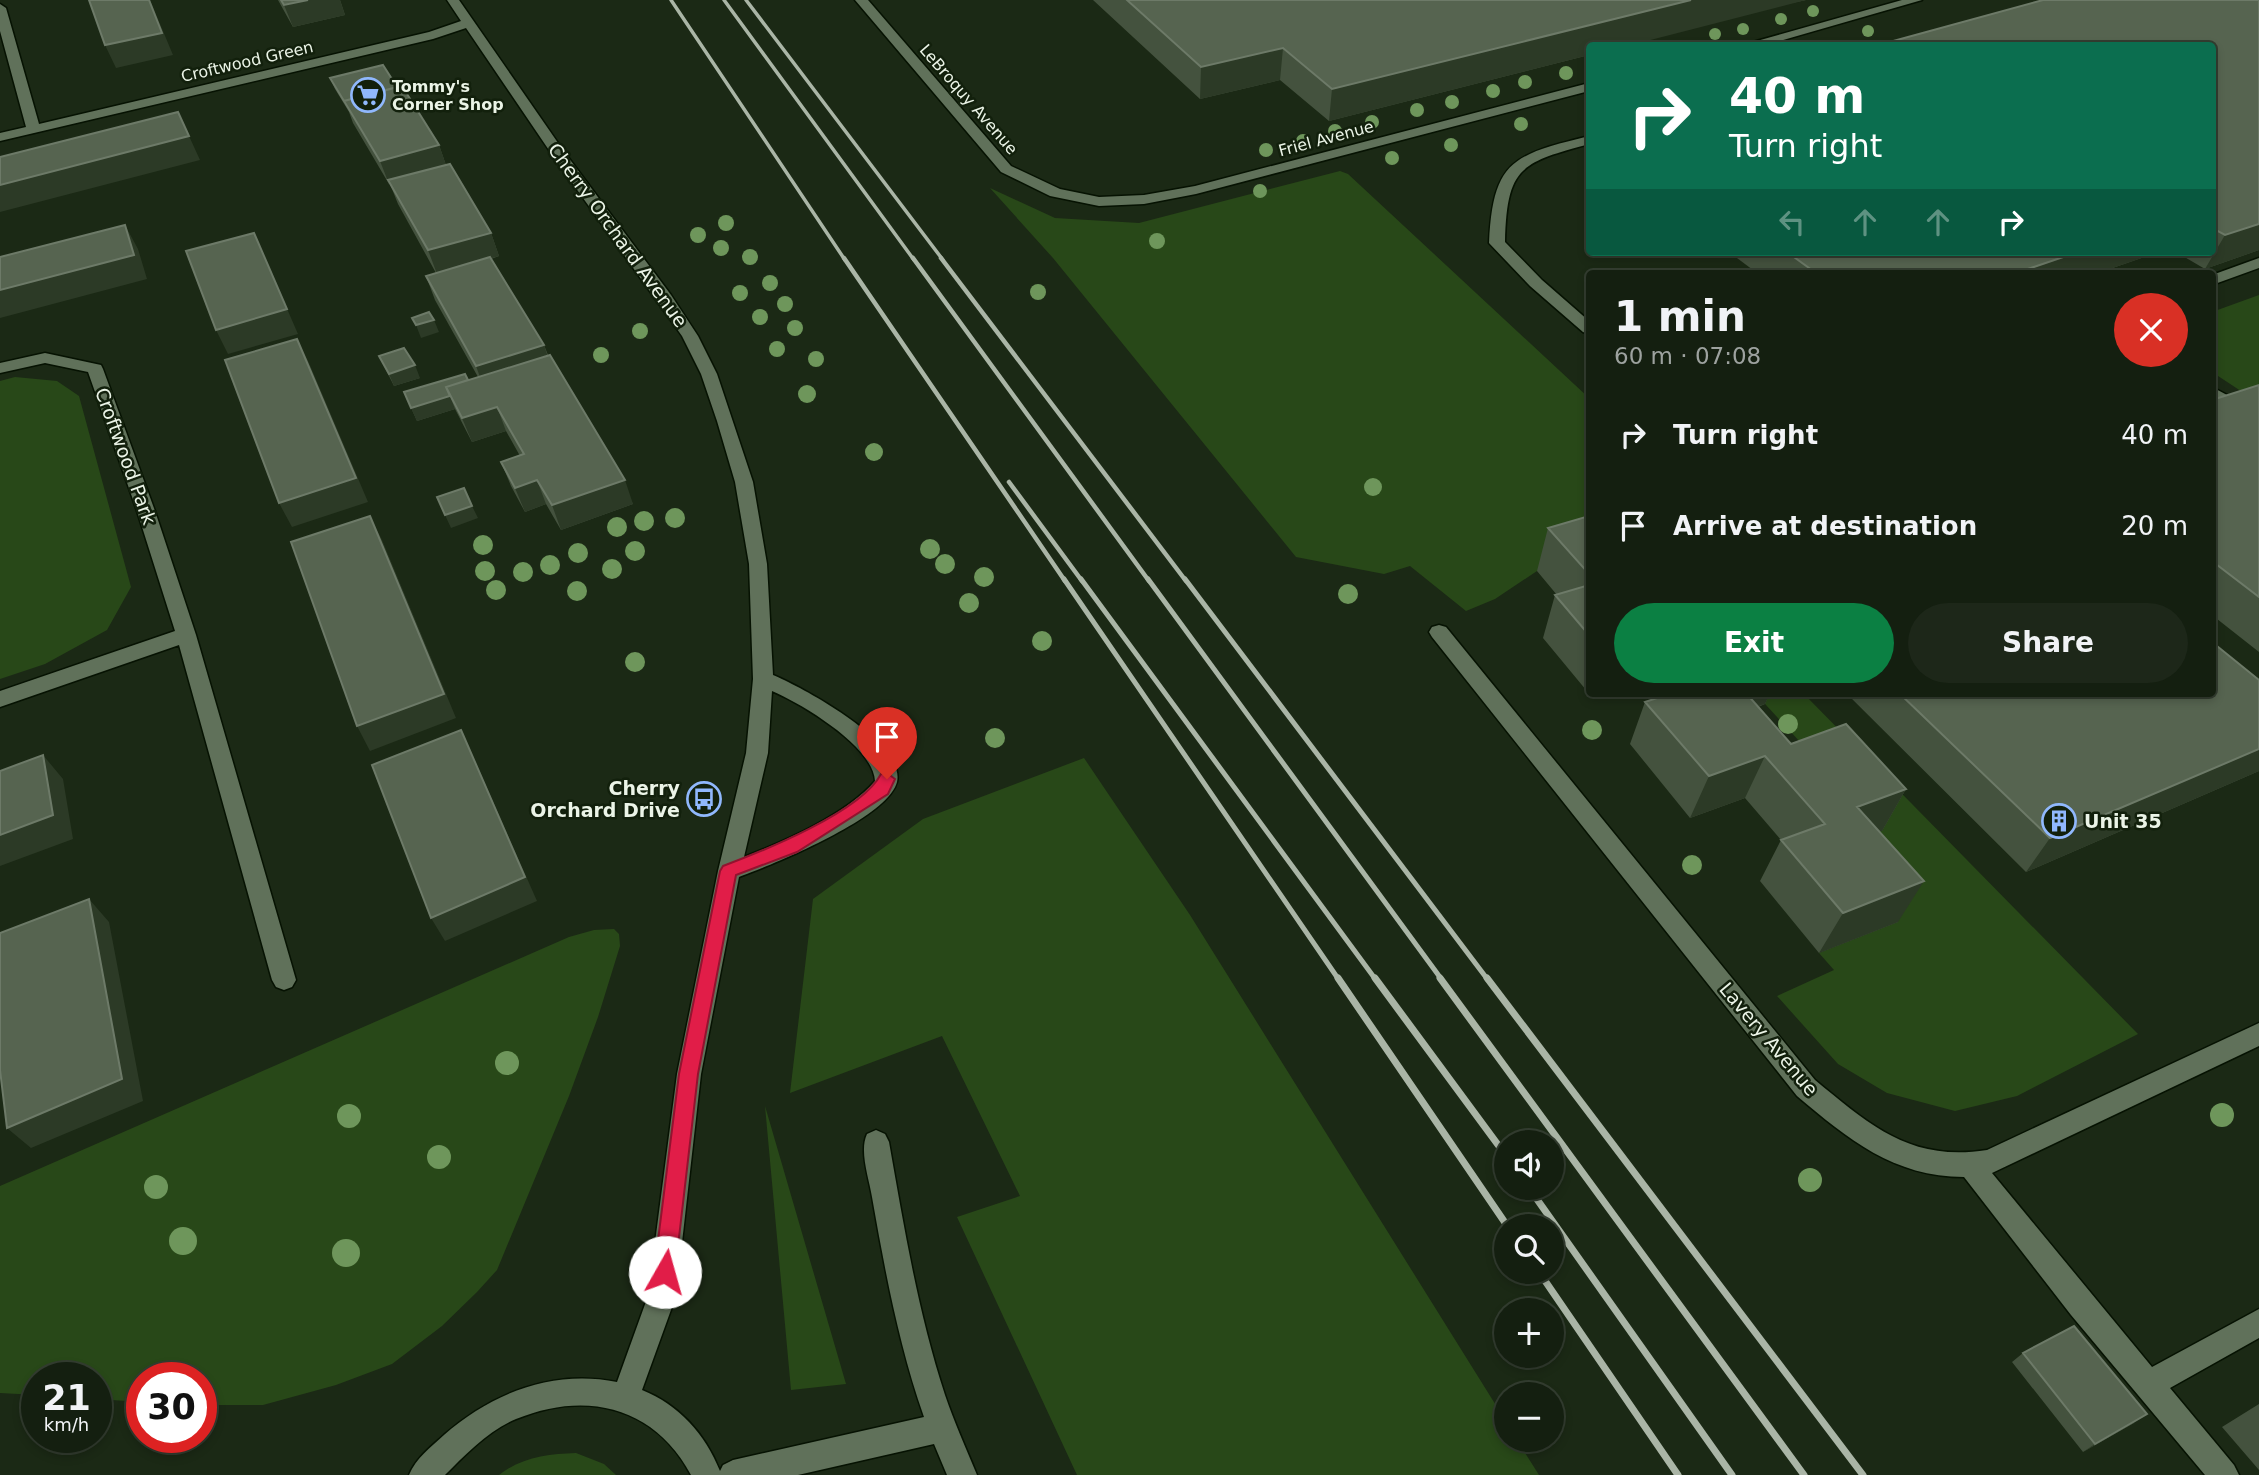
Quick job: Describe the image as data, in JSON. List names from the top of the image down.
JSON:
{
  "streets": {
    "street": [
      "Croftwood Green",
      "LeBroquy Avenue",
      "Friel Avenue",
      "Cherry Orchard Avenue",
      "Croftwood Park",
      "Lavery Avenue"
    ]
  },
  "crossings": [
    ["Croftwood Green", "Cherry Orchard Avenue"],
    ["LeBroquy Avenue", "Friel Avenue"]
  ],
  "places": {
    "supermarket": ["Tommy's Corner Shop"],
    "bus stop": ["Cherry Orchard Drive"],
    "building": ["Unit 35"]
  },
  "page": {
    "turn": ["40 m", "Turn right"],
    "heading": ["1 min", "60 m · 07:08"],
    "list": [
      {
        "name": "Turn right",
        "value": "40 m"
      },
      {
        "name": "Arrive at destination",
        "value": "20 m"
      }
    ],
    "buttons": ["Exit", "Share"],
    "map_buttons": ["+", "−"],
    "speed": "21 km/h",
    "limit": "30"
  }
}
